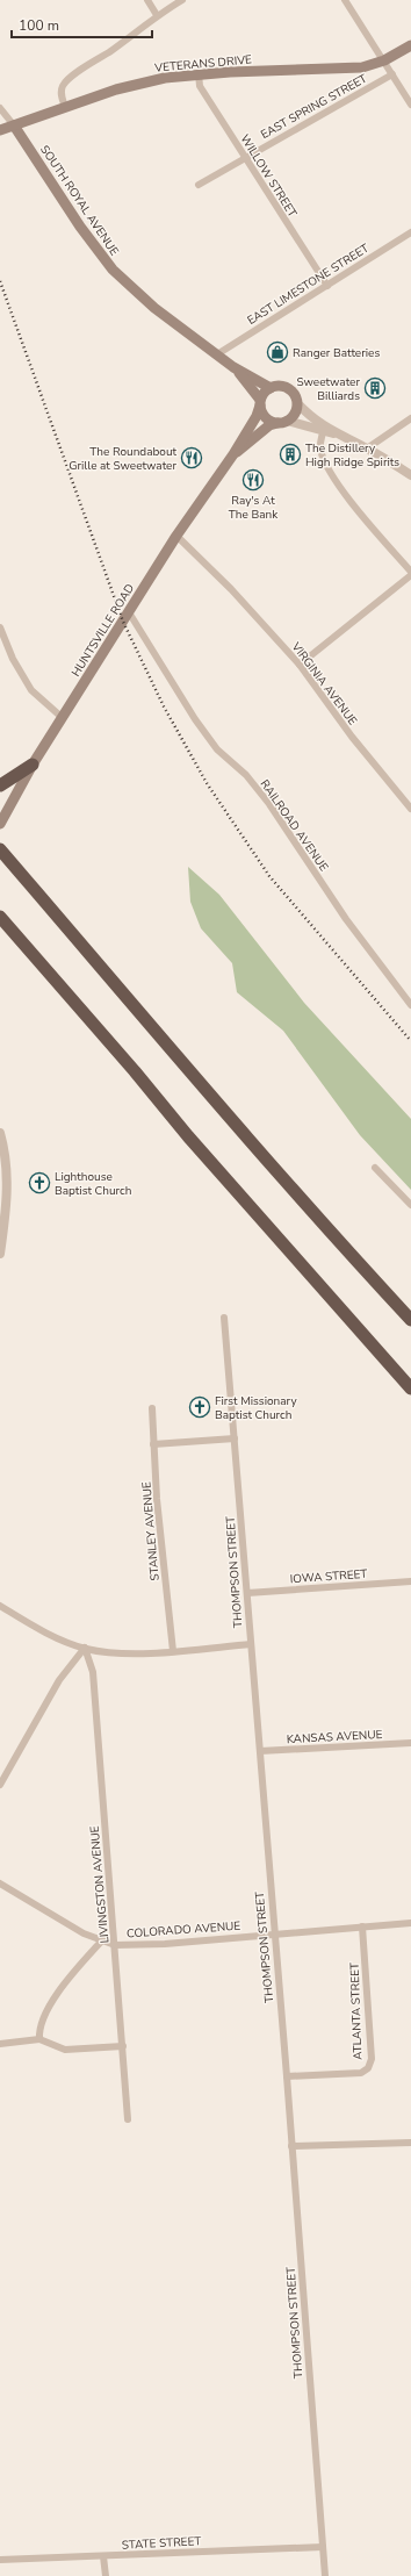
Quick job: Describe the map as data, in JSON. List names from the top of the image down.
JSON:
{
  "streets": {
    "main road": ["VETERANS DRIVE", "SOUTH ROYAL AVENUE", "HUNTSVILLE ROAD"],
    "street": [
      "EAST SPRING STREET",
      "WILLOW STREET",
      "EAST LIMESTONE STREET",
      "VIRGINIA AVENUE",
      "RAILROAD AVENUE",
      "STANLEY AVENUE",
      "THOMPSON STREET",
      "IOWA STREET",
      "KANSAS AVENUE",
      "LIVINGSTON AVENUE",
      "COLORADO AVENUE",
      "ATLANTA STREET",
      "STATE STREET"
    ]
  },
  "crossings": [
    ["VETERANS DRIVE", "WILLOW STREET"],
    ["VETERANS DRIVE", "SOUTH ROYAL AVENUE"],
    ["EAST SPRING STREET", "WILLOW STREET"],
    ["WILLOW STREET", "EAST LIMESTONE STREET"],
    ["SOUTH ROYAL AVENUE", "EAST LIMESTONE STREET"],
    ["SOUTH ROYAL AVENUE", "HUNTSVILLE ROAD"],
    ["HUNTSVILLE ROAD", "VIRGINIA AVENUE"],
    ["HUNTSVILLE ROAD", "RAILROAD AVENUE"],
    ["THOMPSON STREET", "IOWA STREET"],
    ["THOMPSON STREET", "KANSAS AVENUE"],
    ["THOMPSON STREET", "COLORADO AVENUE"],
    ["THOMPSON STREET", "ATLANTA STREET"],
    ["THOMPSON STREET", "STATE STREET"],
    ["LIVINGSTON AVENUE", "COLORADO AVENUE"],
    ["COLORADO AVENUE", "ATLANTA STREET"]
  ],
  "places": {
    "shop": ["Ranger Batteries"],
    "building": ["Sweetwater Billiards", "The Distillery High Ridge Spirits"],
    "restaurant": ["The Roundabout Grille at Sweetwater", "Ray's At The Bank"],
    "church": ["Lighthouse Baptist Church", "First Missionary Baptist Church"]
  },
  "scale_bar": "100 m"
}
